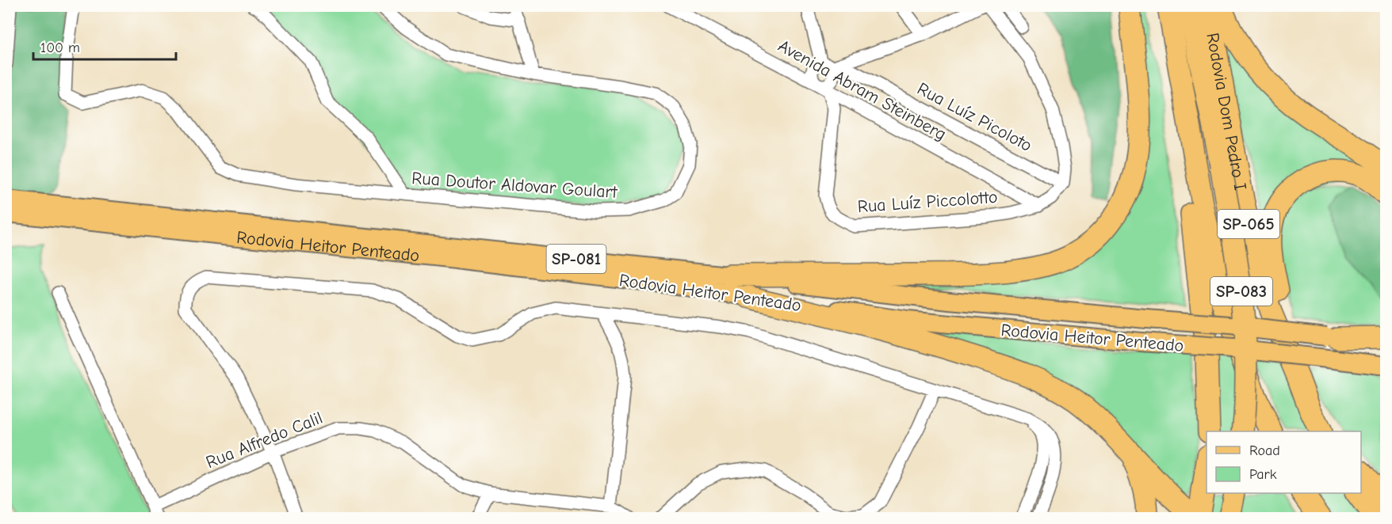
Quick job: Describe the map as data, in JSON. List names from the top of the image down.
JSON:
{
  "streets": {
    "highway": ["Rodovia Dom Pedro I", "SP-065", "SP-083"],
    "main road": ["Rodovia Heitor Penteado", "SP-081"],
    "street": [
      "Avenida Abram Steinberg",
      "Rua Luíz Picoloto",
      "Rua Doutor Aldovar Goulart",
      "Rua Luíz Piccolotto",
      "Rua Alfredo Calil"
    ]
  },
  "crossings": [
    ["Avenida Abram Steinberg", "Rua Luíz Piccolotto"]
  ],
  "legend": ["Road", "Park"],
  "scale_bar": "100 m"
}
